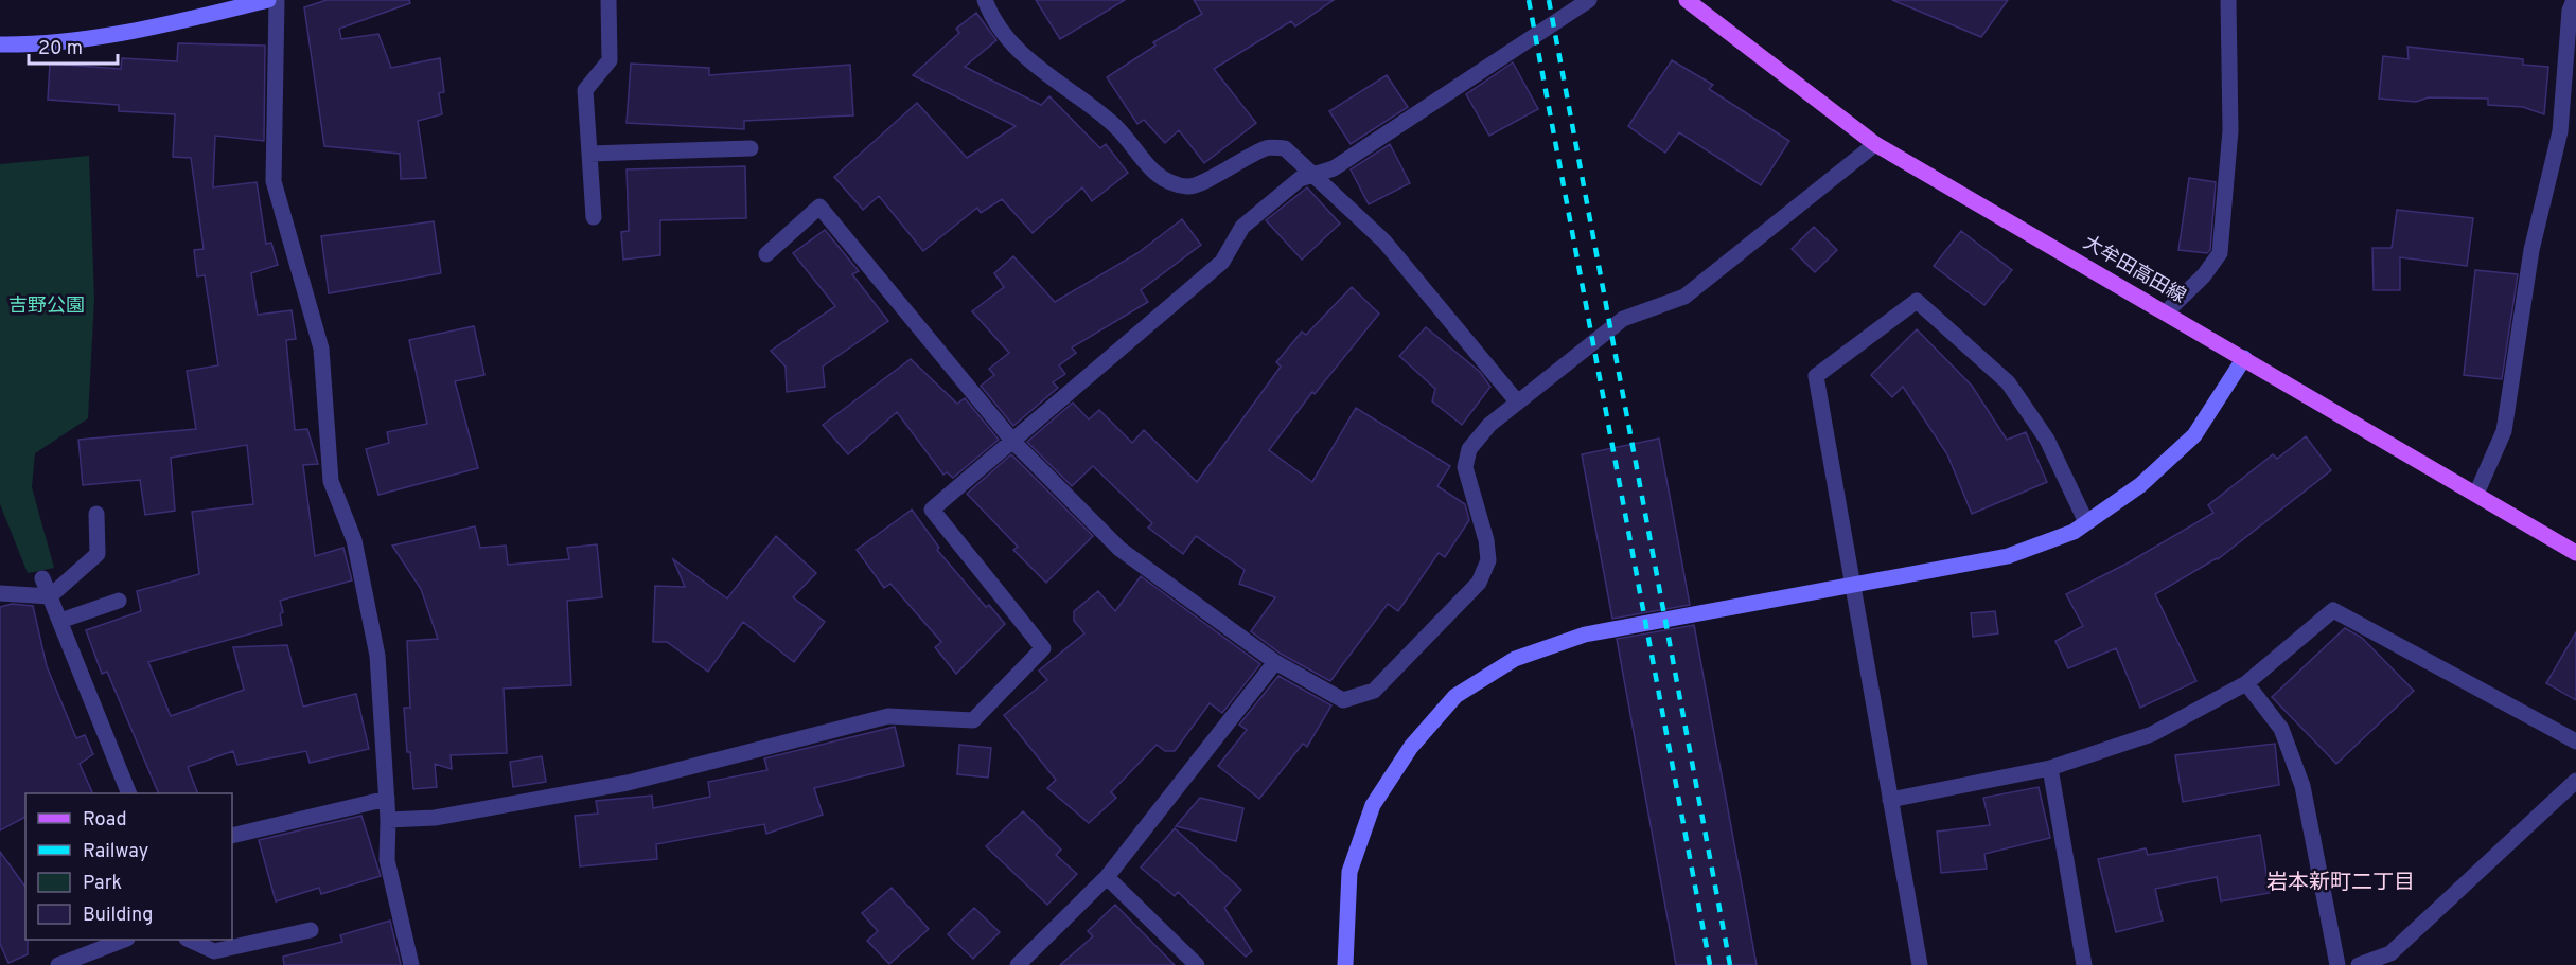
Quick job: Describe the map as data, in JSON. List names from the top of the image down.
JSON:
{
  "streets": {
    "main road": ["大牟田高田線"]
  },
  "districts": ["岩本新町二丁目"],
  "parks": ["吉野公園"],
  "legend": [
    "Road",
    "Railway",
    "Park",
    "Building"
  ],
  "scale_bar": "20 m"
}
